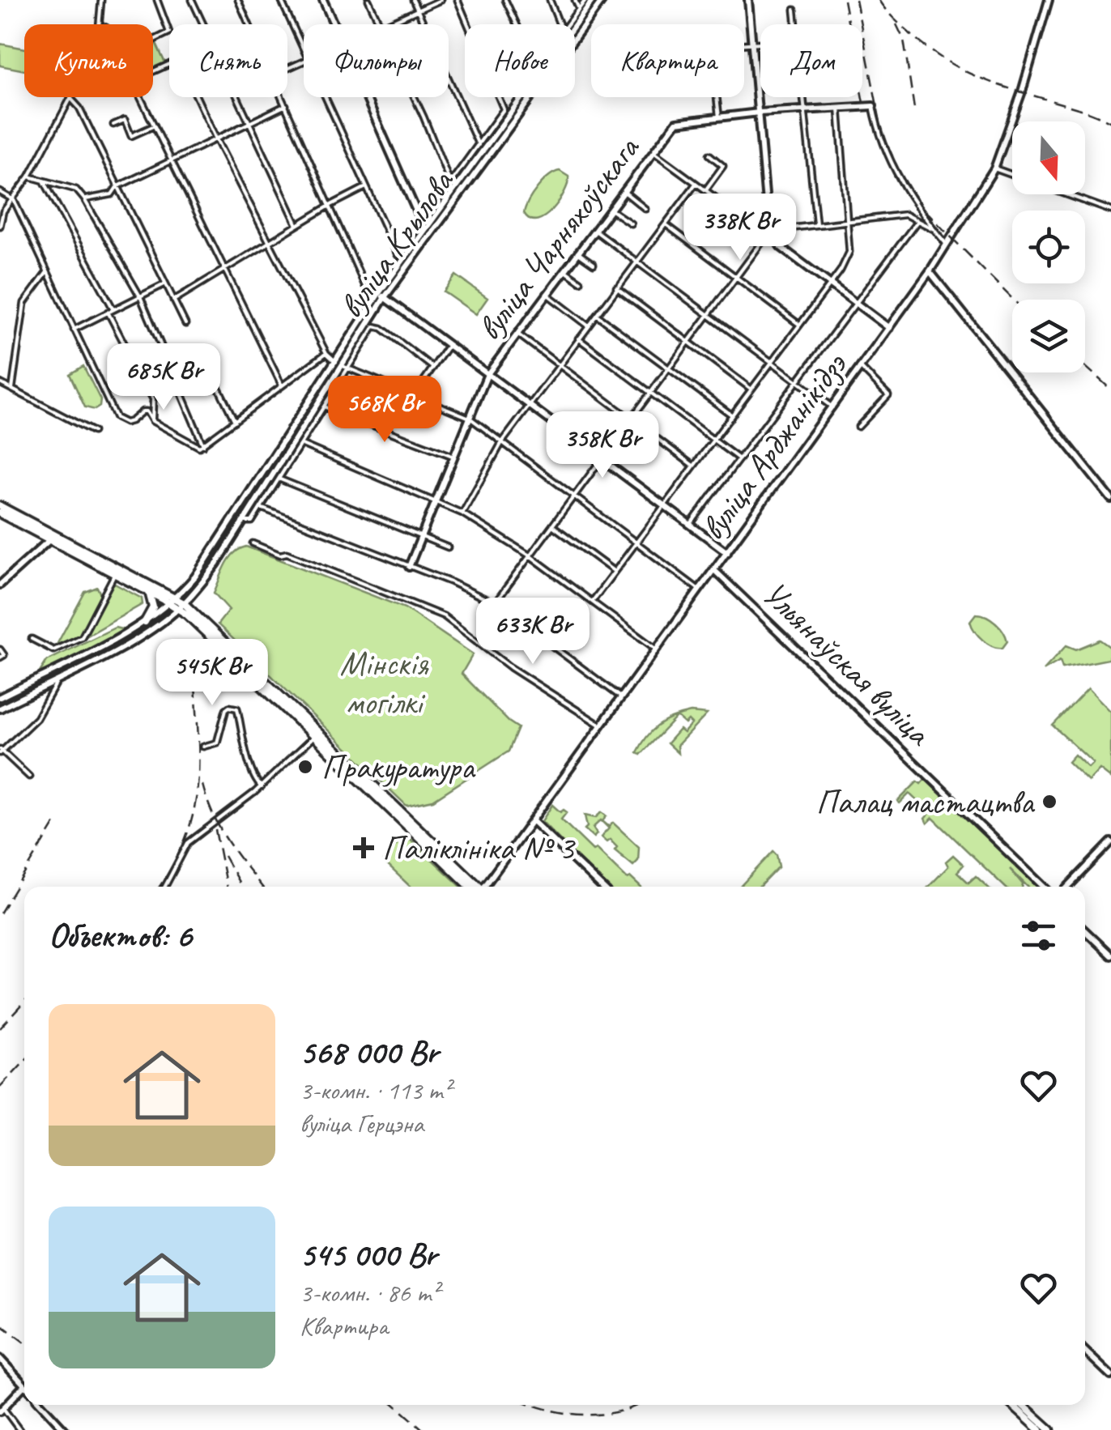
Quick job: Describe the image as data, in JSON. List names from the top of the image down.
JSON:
{
  "streets": {
    "main road": [
      "вуліца Чарняхоўскага",
      "вуліца Крылова",
      "вуліца Арджанікідзэ",
      "Ульянаўская вуліца"
    ]
  },
  "crossings": [
    ["вуліца Арджанікідзэ", "Ульянаўская вуліца"]
  ],
  "parks": ["Мінскія могілкі"],
  "places": {
    "other": ["Пракуратура", "Палац мастацтва"],
    "health": ["Паліклініка № 3"]
  },
  "north": "bottom",
  "page": {
    "chip": [
      "Купить",
      "Снять",
      "Фильтры",
      "Новое",
      "Квартира",
      "Дом"
    ],
    "price": [
      "338K Br",
      "685K Br",
      "568K Br",
      "358K Br",
      "633K Br",
      "545K Br"
    ],
    "heading": "Объектов: 6",
    "list": [
      {
        "name": "568 000 Br",
        "note": "3-комн. · 113 m² · вуліца Герцэна"
      },
      {
        "name": "545 000 Br",
        "note": "3-комн. · 86 m² · Квартира"
      }
    ]
  }
}
